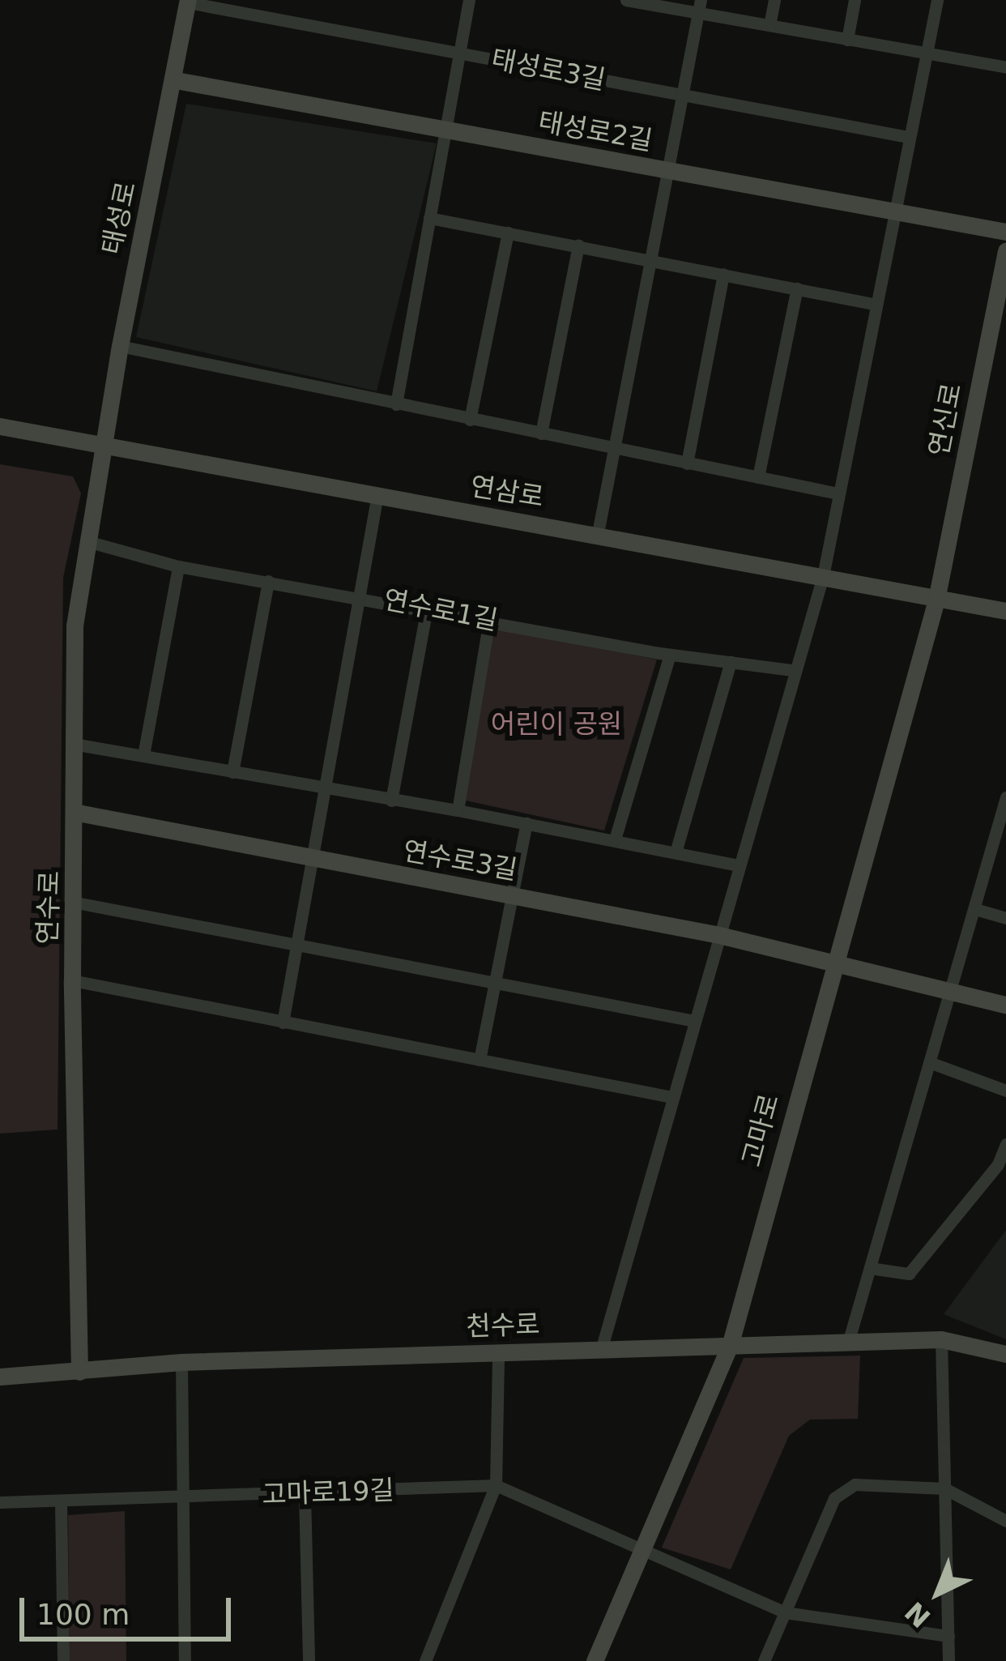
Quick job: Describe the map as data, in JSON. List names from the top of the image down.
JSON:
{
  "streets": {
    "street": [
      "태성로3길",
      "태성로2길",
      "태성로",
      "연신로",
      "연삼로",
      "연수로1길",
      "연수로3길",
      "연수로",
      "고마로",
      "천수로",
      "고마로19길"
    ]
  },
  "crossings": [
    ["태성로3길", "태성로"],
    ["태성로2길", "태성로"],
    ["태성로", "연삼로"],
    ["태성로", "연수로"],
    ["연신로", "연삼로"],
    ["연신로", "고마로"],
    ["연삼로", "연수로"],
    ["연삼로", "고마로"],
    ["연수로1길", "연수로"],
    ["연수로3길", "연수로"],
    ["연수로3길", "고마로"],
    ["연수로", "천수로"],
    ["고마로", "천수로"],
    ["고마로", "고마로19길"]
  ],
  "parks": ["어린이 공원"],
  "scale_bar": "100 m",
  "north": "bottom left"
}
